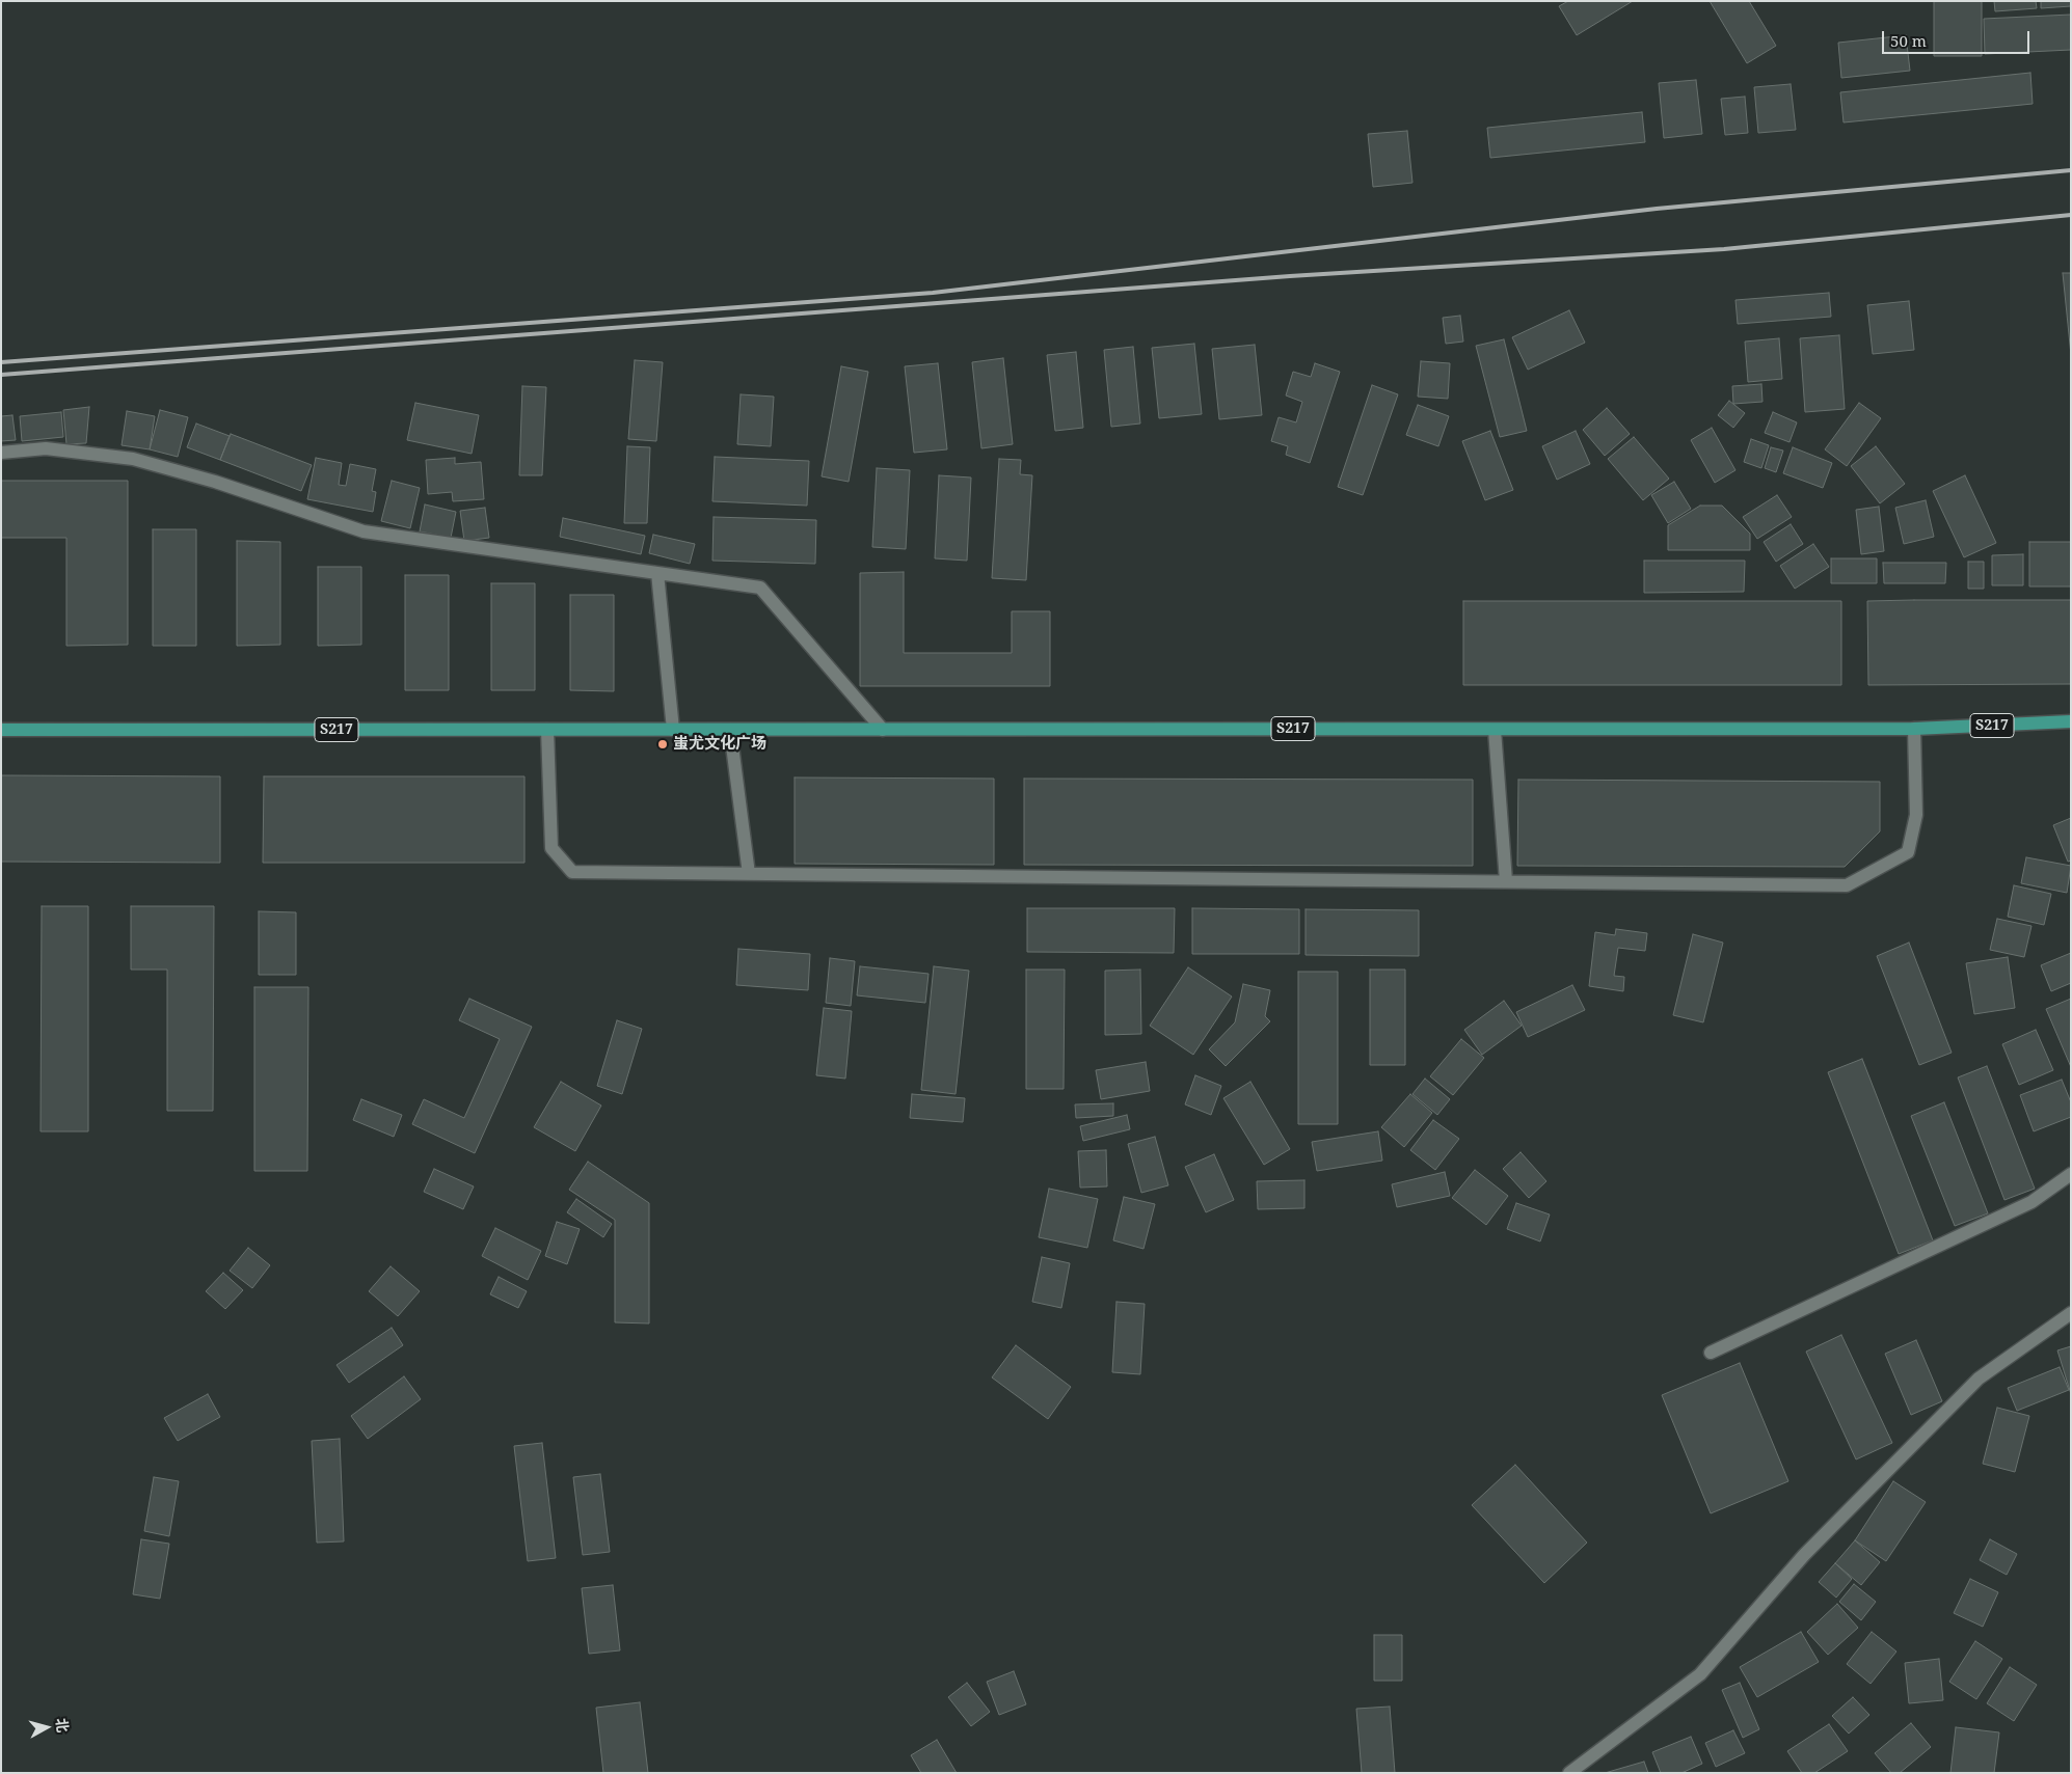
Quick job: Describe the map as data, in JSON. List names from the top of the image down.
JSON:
{
  "streets": {
    "main road": ["S217"]
  },
  "places": ["蚩尤文化广场"],
  "scale_bar": "50 m",
  "north": "right"
}
